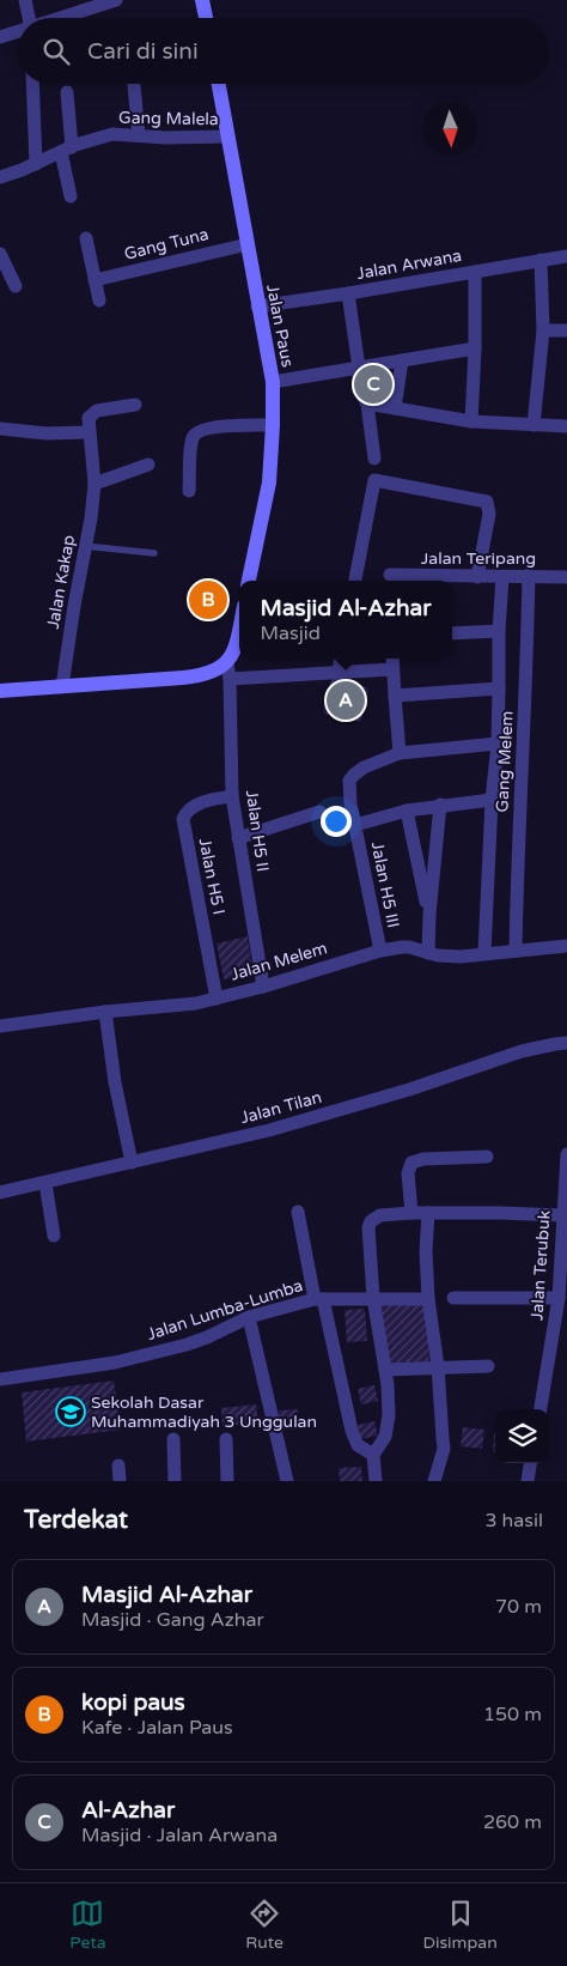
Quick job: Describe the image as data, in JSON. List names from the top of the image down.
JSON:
{
  "streets": {
    "main road": ["Jalan Paus"],
    "street": [
      "Gang Malela",
      "Gang Tuna",
      "Jalan Arwana",
      "Jalan Teripang",
      "Jalan Kakap",
      "Gang Melem",
      "Jalan H5 II",
      "Jalan H5 I",
      "Jalan H5 III",
      "Jalan Melem",
      "Jalan Tilan",
      "Jalan Terubuk",
      "Jalan Lumba-Lumba"
    ]
  },
  "crossings": [
    ["Gang Malela", "Jalan Paus"],
    ["Gang Tuna", "Jalan Paus"],
    ["Jalan Arwana", "Jalan Paus"],
    ["Jalan Teripang", "Gang Melem"],
    ["Gang Melem", "Jalan Melem"],
    ["Jalan H5 II", "Jalan H5 I"],
    ["Jalan H5 II", "Jalan Melem"],
    ["Jalan H5 I", "Jalan Melem"],
    ["Jalan H5 III", "Jalan Melem"]
  ],
  "places": {
    "school or university": ["Sekolah Dasar Muhammadiyah 3 Unggulan"]
  },
  "north": "bottom",
  "page": {
    "search": "Cari di sini",
    "pins": ["C", "B", "A"],
    "popup": ["Masjid Al-Azhar", "Masjid"],
    "heading": ["Terdekat", "3 hasil"],
    "list": [
      {
        "mark": "A",
        "name": "Masjid Al-Azhar",
        "note": "Masjid · Gang Azhar",
        "value": "70 m"
      },
      {
        "mark": "B",
        "name": "kopi paus",
        "note": "Kafe · Jalan Paus",
        "value": "150 m"
      },
      {
        "mark": "C",
        "name": "Al-Azhar",
        "note": "Masjid · Jalan Arwana",
        "value": "260 m"
      }
    ],
    "nav": ["Peta", "Rute", "Disimpan"]
  }
}
